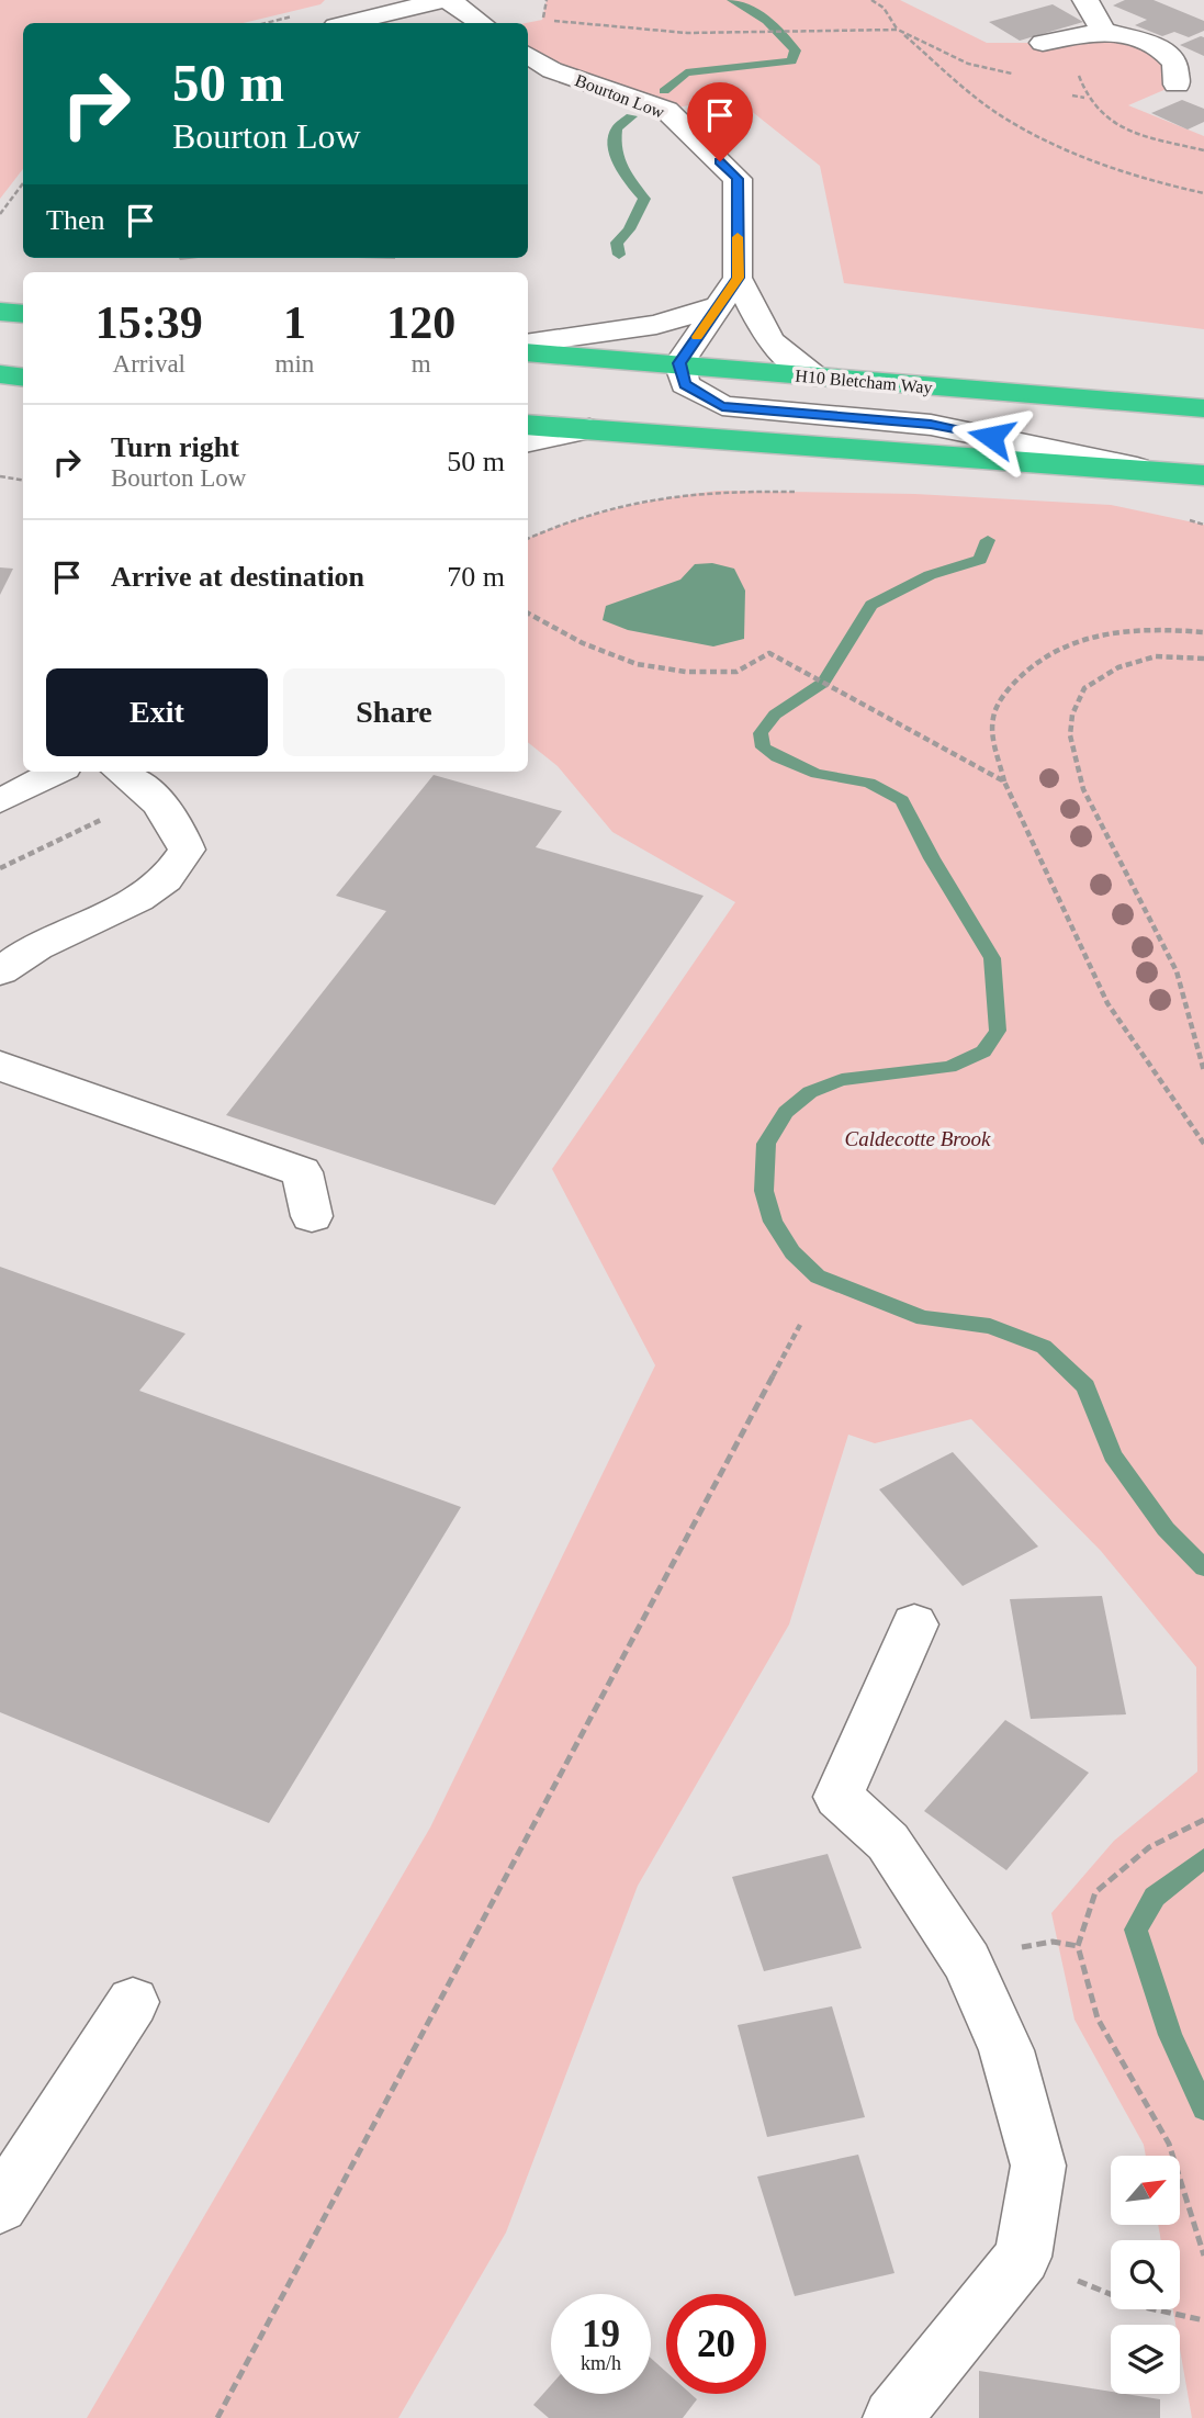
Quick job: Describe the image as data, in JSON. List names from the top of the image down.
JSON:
{
  "streets": {
    "highway": ["H10 Bletcham Way"],
    "street": ["Bourton Low"]
  },
  "crossings": [
    ["Bourton Low", "H10 Bletcham Way"]
  ],
  "parks": ["Caldecotte Brook"],
  "north": "top right",
  "page": {
    "turn": ["50 m", "Bourton Low"],
    "then": "Then",
    "eta": [
      "15:39",
      "Arrival",
      "1",
      "min",
      "120",
      "m"
    ],
    "list": [
      {
        "name": "Turn right",
        "note": "Bourton Low",
        "value": "50 m"
      },
      {
        "name": "Arrive at destination",
        "value": "70 m"
      }
    ],
    "buttons": ["Exit", "Share"],
    "speed": "19 km/h",
    "limit": "20"
  }
}
